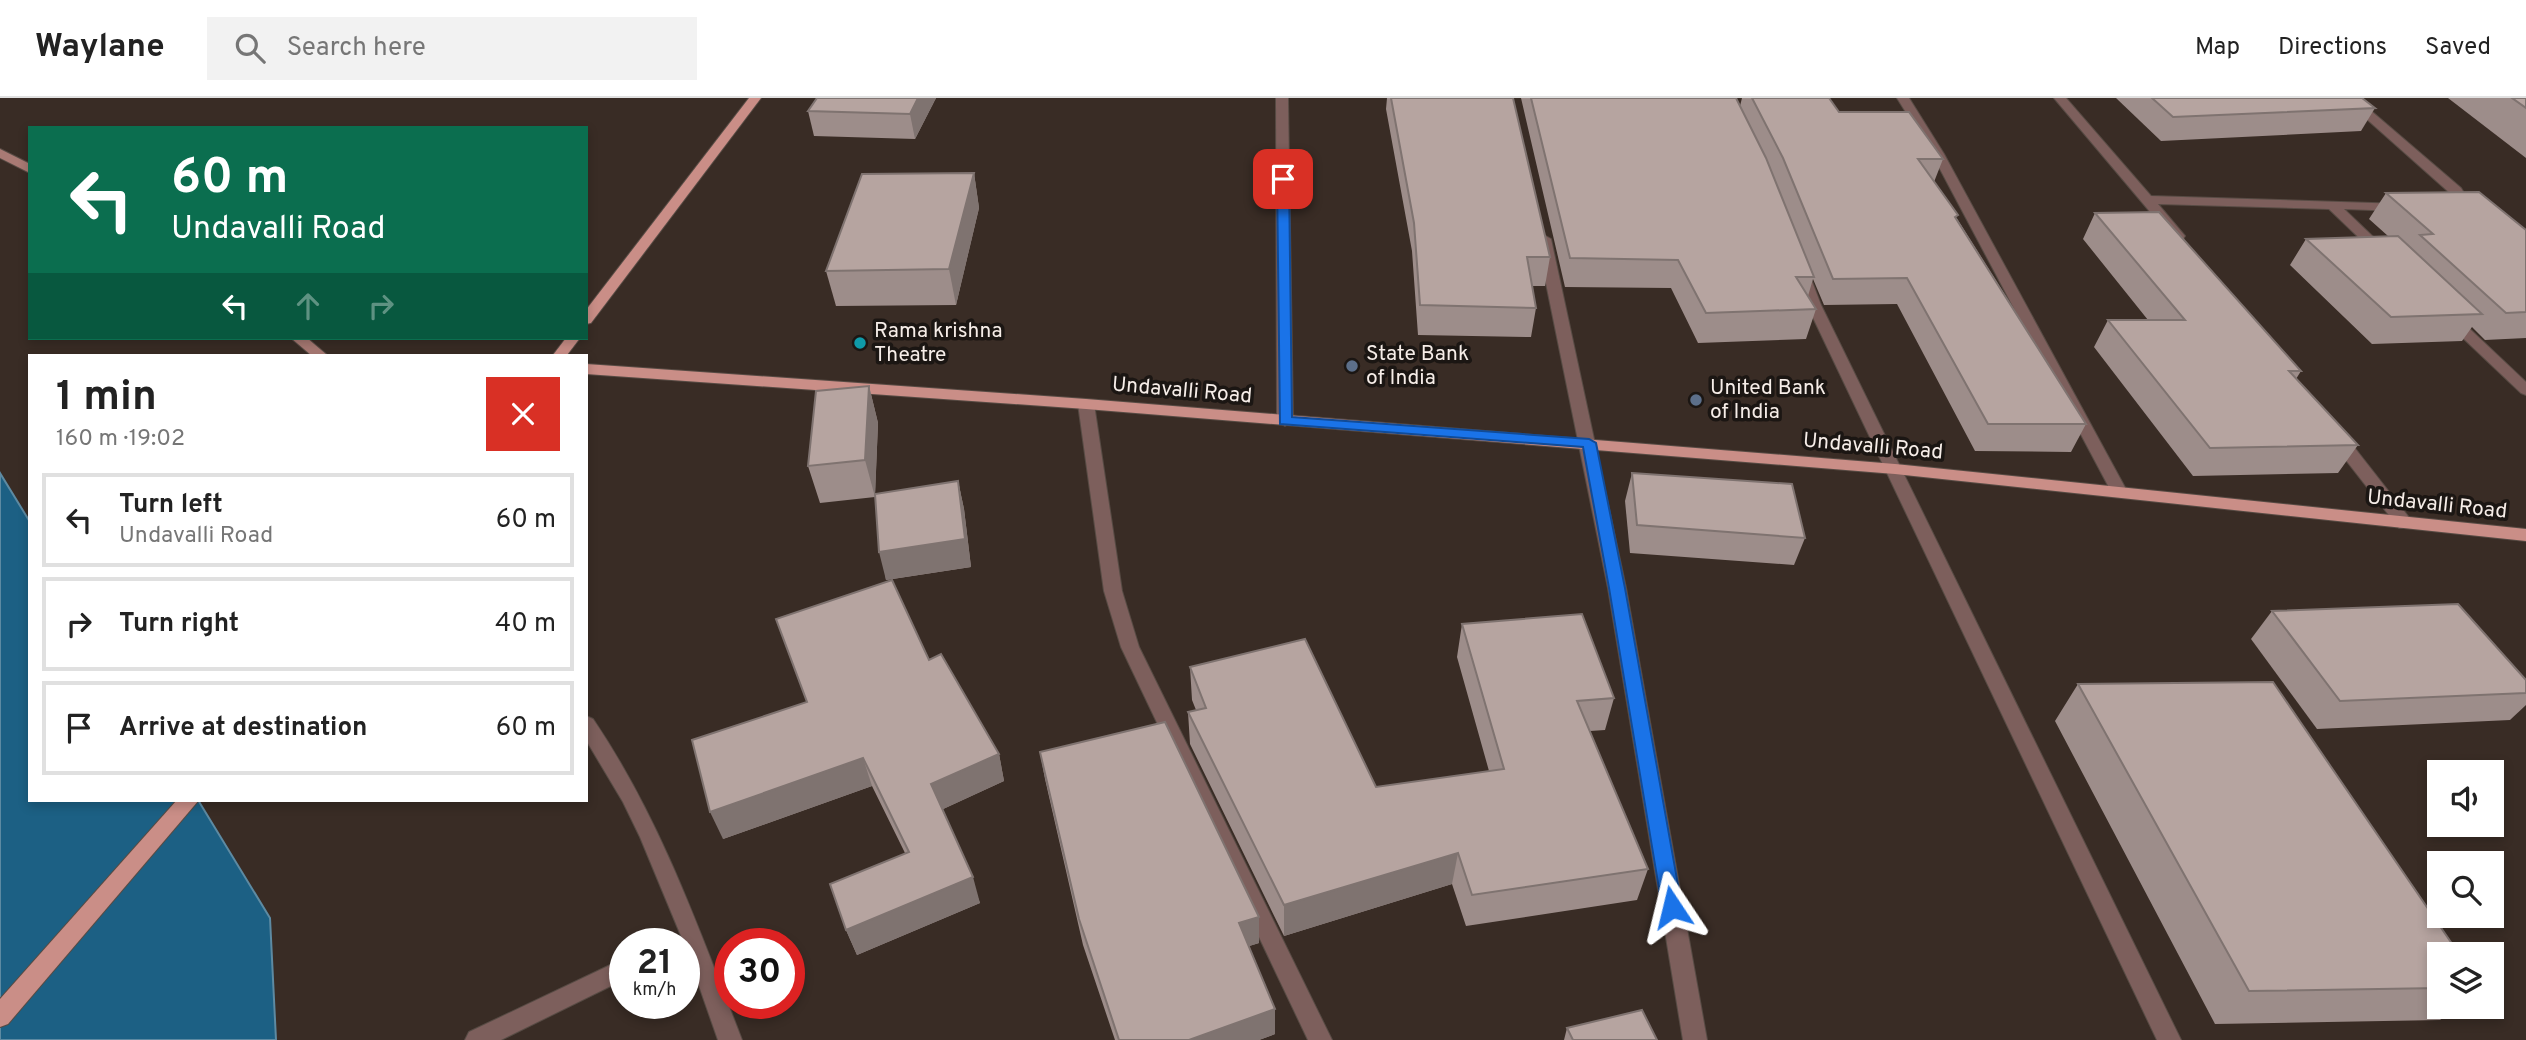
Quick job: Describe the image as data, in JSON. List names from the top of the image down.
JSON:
{
  "streets": {
    "main road": ["Undavalli Road"]
  },
  "places": ["Rama krishna Theatre", "State Bank of India", "United Bank of India"],
  "page": {
    "header": "Waylane",
    "search": "Search here",
    "nav": ["Map", "Directions", "Saved"],
    "turn": ["60 m", "Undavalli Road"],
    "heading": ["1 min", "160 m · 19:02"],
    "list": [
      {
        "name": "Turn left",
        "note": "Undavalli Road",
        "value": "60 m"
      },
      {
        "name": "Turn right",
        "value": "40 m"
      },
      {
        "name": "Arrive at destination",
        "value": "60 m"
      }
    ],
    "speed": "21 km/h",
    "limit": "30"
  }
}
